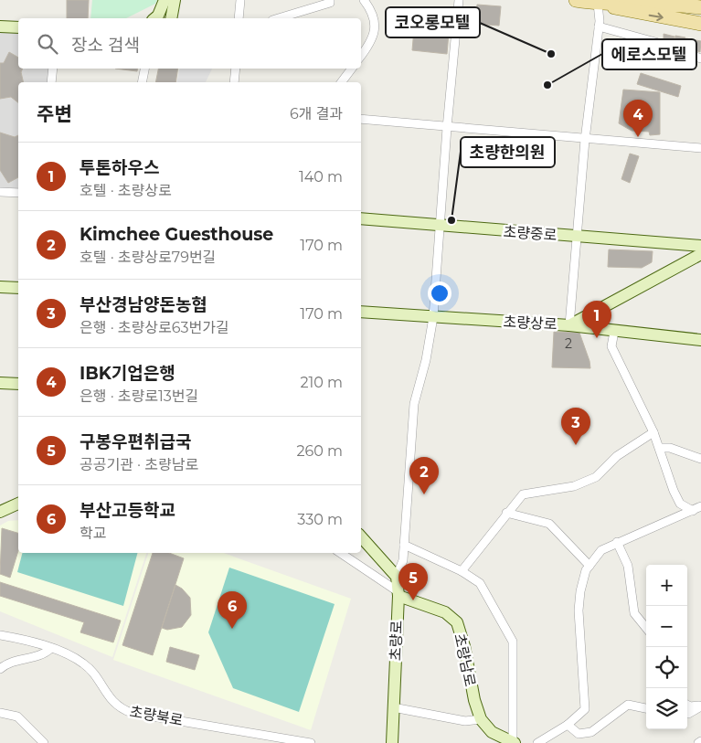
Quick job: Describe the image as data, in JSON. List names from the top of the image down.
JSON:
{
  "streets": {
    "street": [
      "초량중로",
      "초량상로",
      "초량로",
      "초량남로",
      "초량북로"
    ]
  },
  "crossings": [
    ["초량로", "초량남로"]
  ],
  "places": ["코오롱모텔", "에로스모텔", "초량한의원"],
  "house_numbers": ["2"],
  "page": {
    "search": "장소 검색",
    "heading": ["주변", "6개 결과"],
    "pins": [
      "4",
      "1",
      "3",
      "2",
      "5",
      "6"
    ],
    "list": [
      {
        "mark": "1",
        "name": "투톤하우스",
        "note": "호텔 · 초량상로",
        "value": "140 m"
      },
      {
        "mark": "2",
        "name": "Kimchee Guesthouse",
        "note": "호텔 · 초량상로79번길",
        "value": "170 m"
      },
      {
        "mark": "3",
        "name": "부산경남양돈농협",
        "note": "은행 · 초량상로63번가길",
        "value": "170 m"
      },
      {
        "mark": "4",
        "name": "IBK기업은행",
        "note": "은행 · 초량로13번길",
        "value": "210 m"
      },
      {
        "mark": "5",
        "name": "구봉우편취급국",
        "note": "공공기관 · 초량남로",
        "value": "260 m"
      },
      {
        "mark": "6",
        "name": "부산고등학교",
        "note": "학교",
        "value": "330 m"
      }
    ],
    "map_buttons": ["+", "−"]
  }
}
